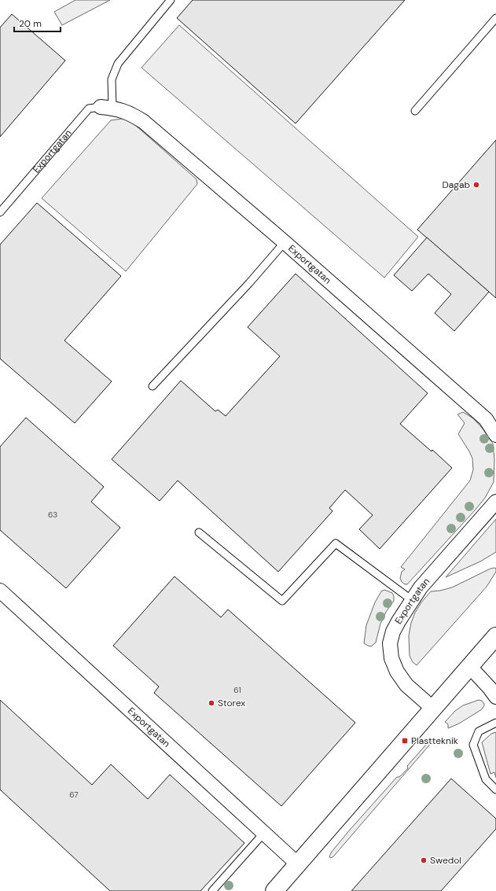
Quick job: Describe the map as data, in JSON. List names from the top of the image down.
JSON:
{
  "streets": {
    "street": ["Exportgatan"]
  },
  "places": {
    "other": ["Dagab", "Storex", "Swedol"],
    "transit": ["Plastteknik"]
  },
  "house_numbers": ["63", "61", "67"],
  "scale_bar": "20 m"
}
